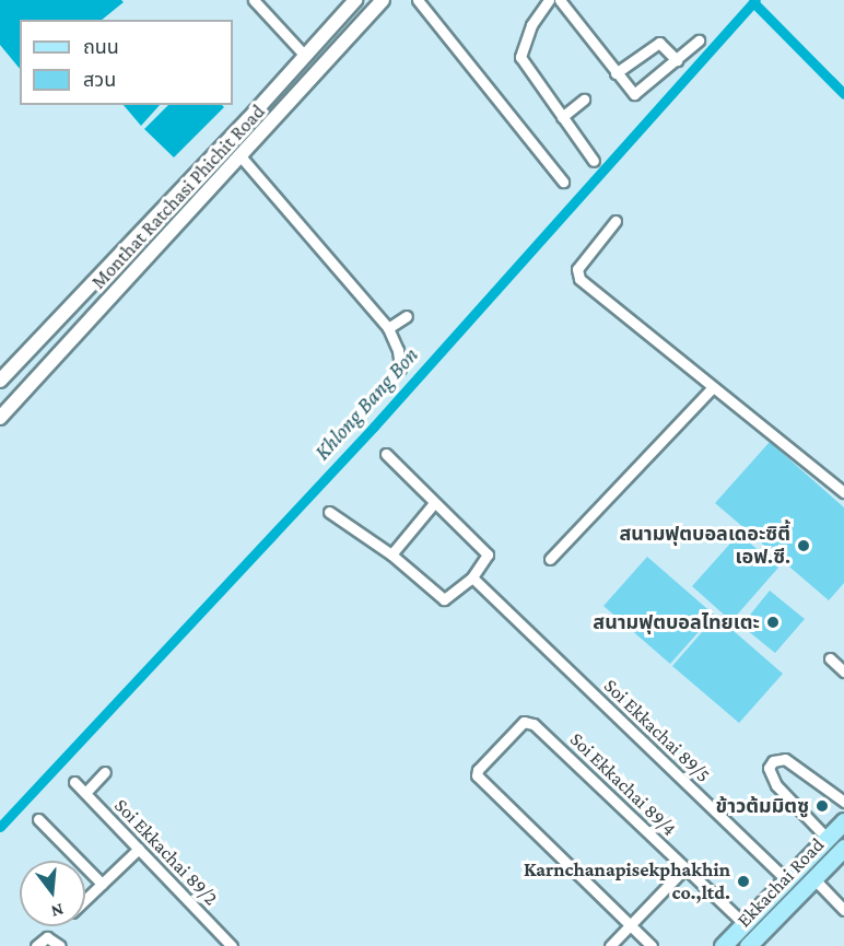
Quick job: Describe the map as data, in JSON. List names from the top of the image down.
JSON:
{
  "streets": {
    "main road": ["Ekkachai Road"],
    "street": [
      "Monthat Ratchasi Phichit Road",
      "Soi Ekkachai 89/5",
      "Soi Ekkachai 89/4",
      "Soi Ekkachai 89/2"
    ]
  },
  "crossings": [
    ["Soi Ekkachai 89/5", "Ekkachai Road"],
    ["Soi Ekkachai 89/4", "Ekkachai Road"]
  ],
  "water": ["Khlong Bang Bon"],
  "places": [
    "สนามฟุตบอลเดอะซิตี้ เอฟ.ซี.",
    "สนามฟุตบอลไทยเตะ",
    "ข้าวต้มมิตซู",
    "Karnchanapisekphakhin co.,ltd."
  ],
  "legend": ["ถนน", "สวน"],
  "north": "bottom"
}
